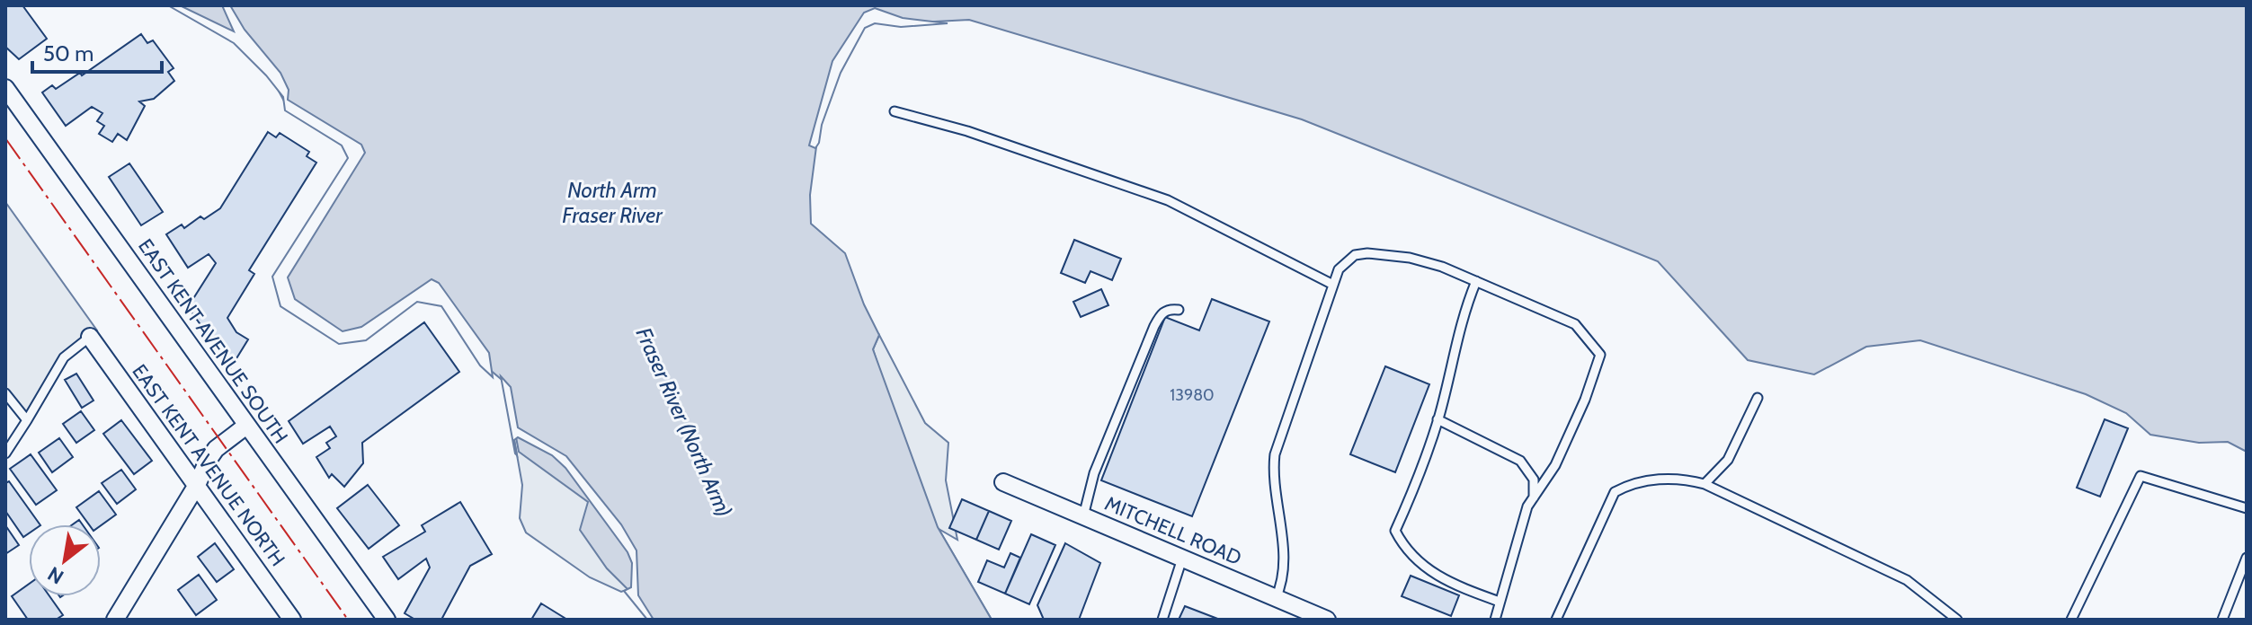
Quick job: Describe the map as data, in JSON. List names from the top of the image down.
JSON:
{
  "streets": {
    "street": ["EAST KENT AVENUE SOUTH", "EAST KENT AVENUE NORTH", "MITCHELL ROAD"]
  },
  "water": ["North Arm Fraser River", "Fraser River (North Arm)"],
  "house_numbers": ["13980"],
  "scale_bar": "50 m",
  "north": "bottom left"
}
